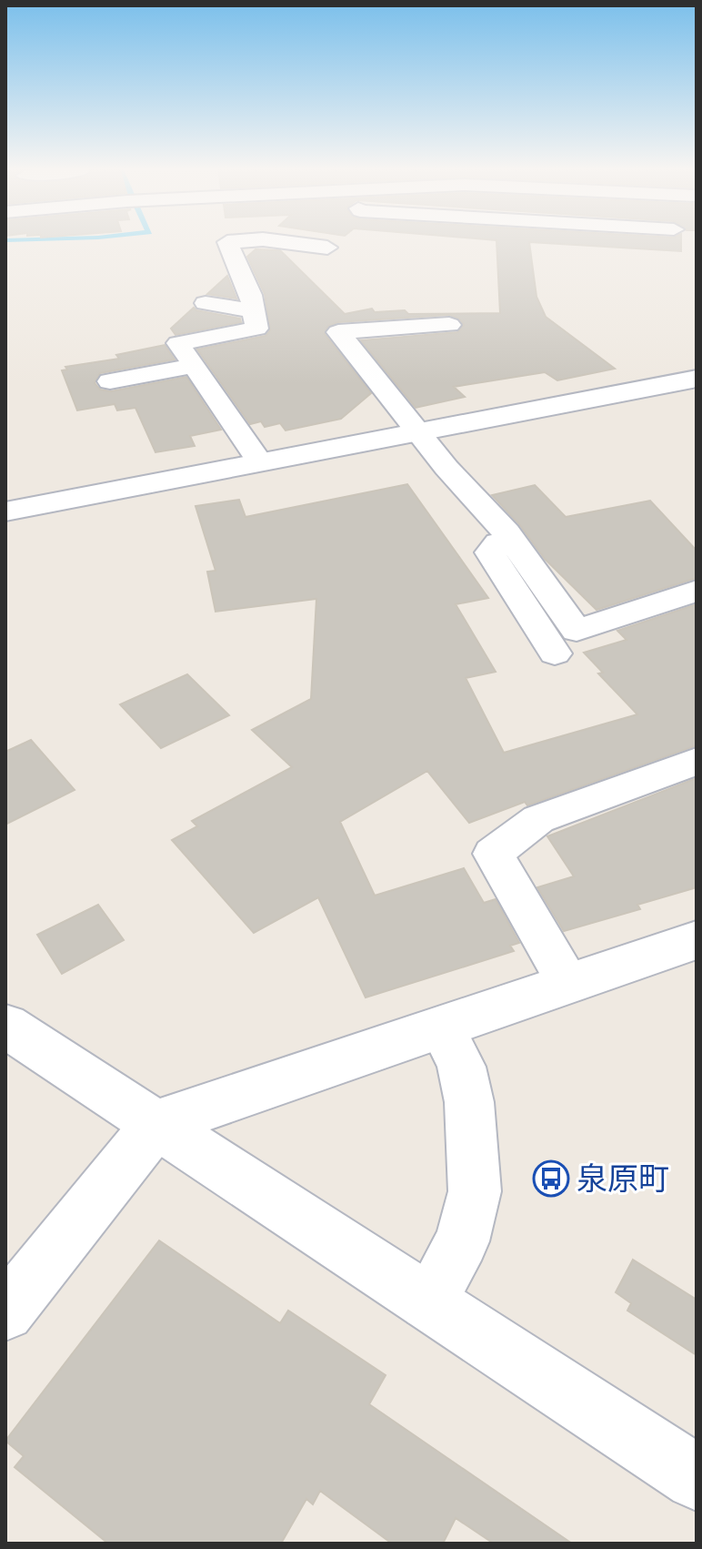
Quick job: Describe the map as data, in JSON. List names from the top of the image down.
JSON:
{
  "places": {
    "bus stop": ["泉原町"]
  }
}
